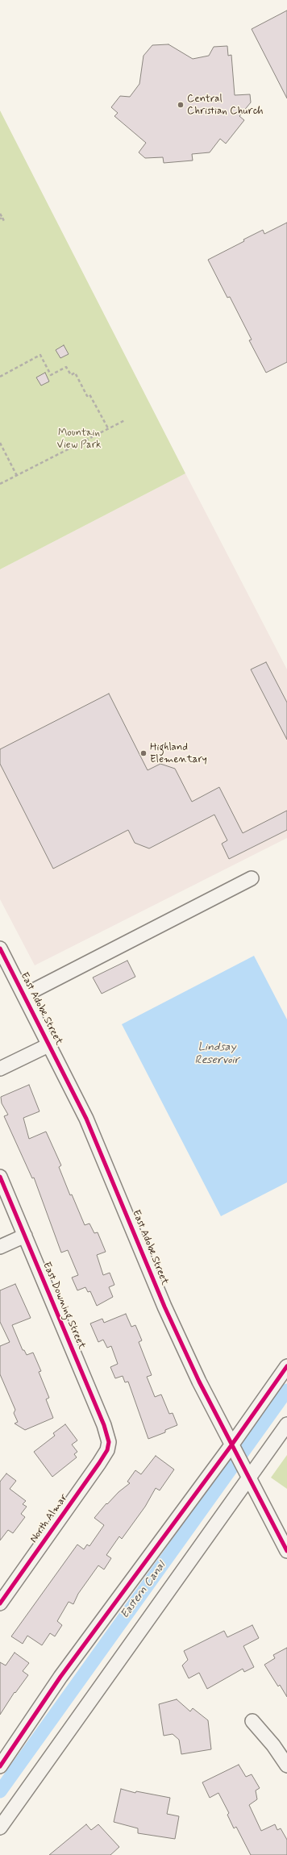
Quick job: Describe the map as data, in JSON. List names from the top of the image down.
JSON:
{
  "streets": {
    "street": ["East Adobe Street", "East Downing Street", "North Almar"]
  },
  "crossings": [
    ["East Downing Street", "North Almar"]
  ],
  "water": ["Lindsay Reservoir", "Eastern Canal"],
  "parks": ["Mountain View Park"],
  "places": ["Central Christian Church", "Highland Elementary"]
}
